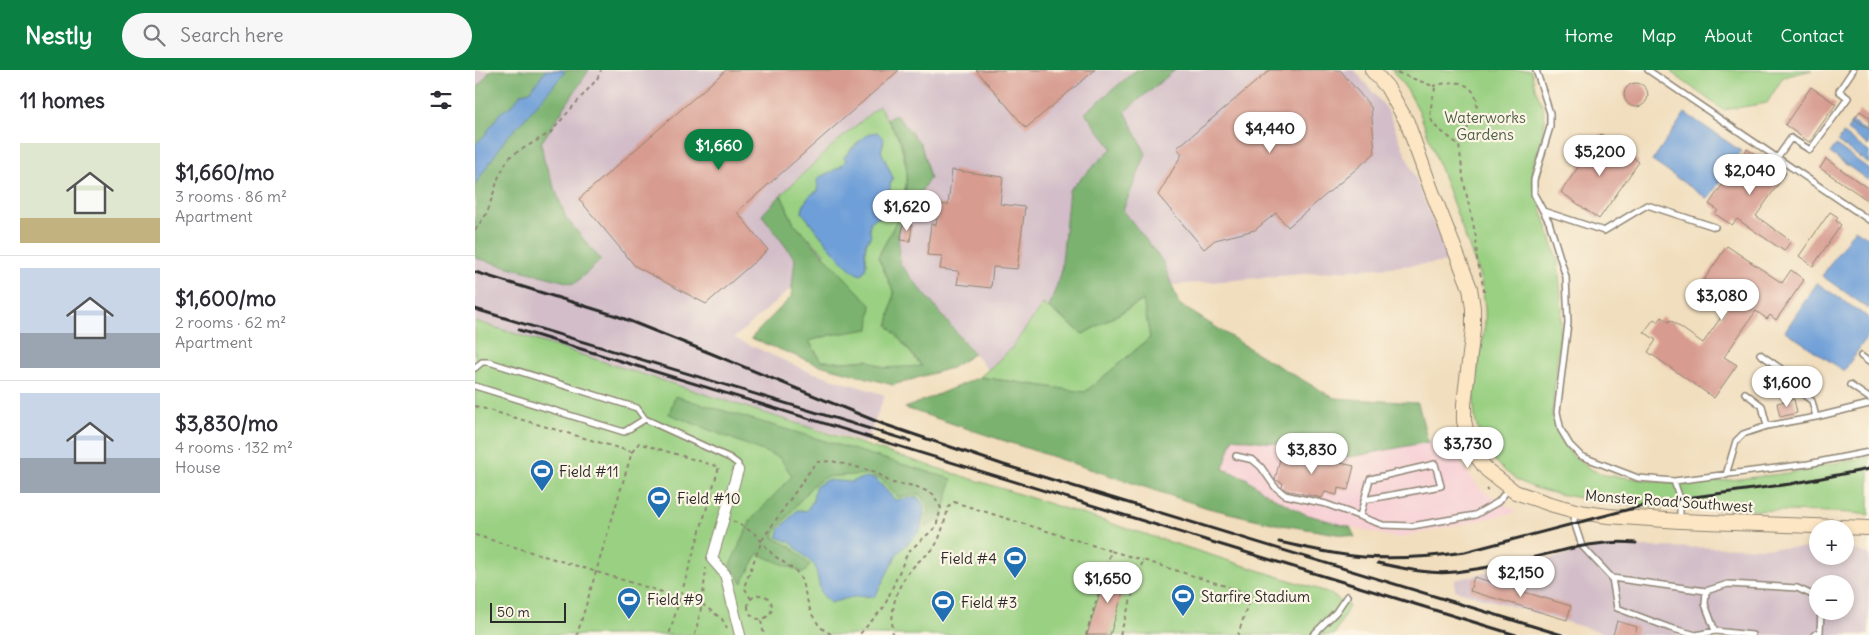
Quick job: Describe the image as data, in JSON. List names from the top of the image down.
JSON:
{
  "streets": {
    "street": ["Monster Road Southwest"]
  },
  "parks": ["Waterworks Gardens"],
  "places": {
    "sports": [
      "Field #11",
      "Field #10",
      "Field #4",
      "Starfire Stadium",
      "Field #9",
      "Field #3"
    ]
  },
  "scale_bar": "50 m",
  "page": {
    "header": "Nestly",
    "search": "Search here",
    "nav": [
      "Home",
      "Map",
      "About",
      "Contact"
    ],
    "heading": "11 homes",
    "price": [
      "$4,440",
      "$1,660",
      "$5,200",
      "$2,040",
      "$1,620",
      "$3,080",
      "$1,600",
      "$3,730",
      "$3,830",
      "$2,150",
      "$1,650"
    ],
    "list": [
      {
        "name": "$1,660/mo",
        "note": "3 rooms · 86 m² · Apartment"
      },
      {
        "name": "$1,600/mo",
        "note": "2 rooms · 62 m² · Apartment"
      },
      {
        "name": "$3,830/mo",
        "note": "4 rooms · 132 m² · House"
      }
    ],
    "map_buttons": ["+", "−"],
    "scale": "50 m"
  }
}
